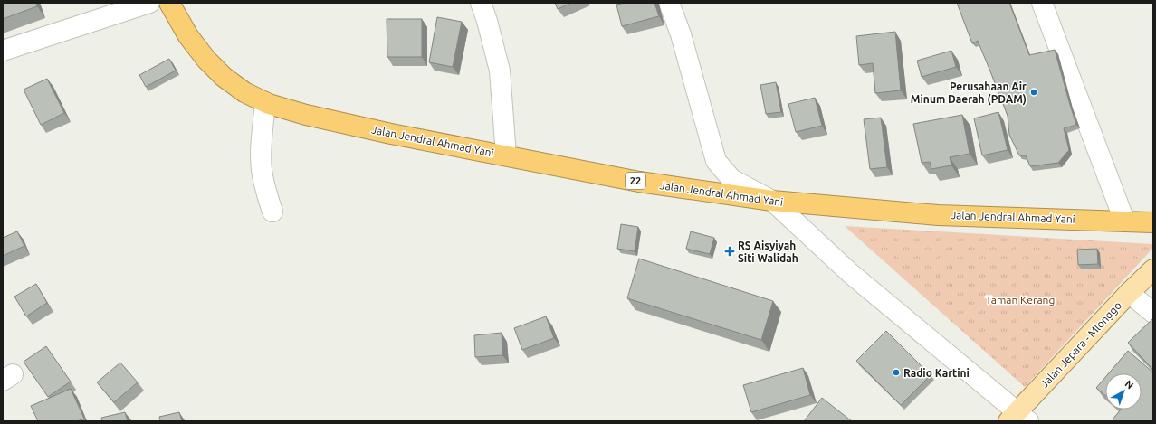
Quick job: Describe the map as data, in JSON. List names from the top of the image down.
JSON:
{
  "streets": {
    "highway": ["Jalan Jendral Ahmad Yani", "22"],
    "main road": ["Jalan Jepara - Mlonggo"]
  },
  "parks": ["Taman Kerang"],
  "places": {
    "other": ["Perusahaan Air Minum Daerah (PDAM)", "Radio Kartini"],
    "health": ["RS Aisyiyah Siti Walidah"]
  },
  "north": "top right"
}
